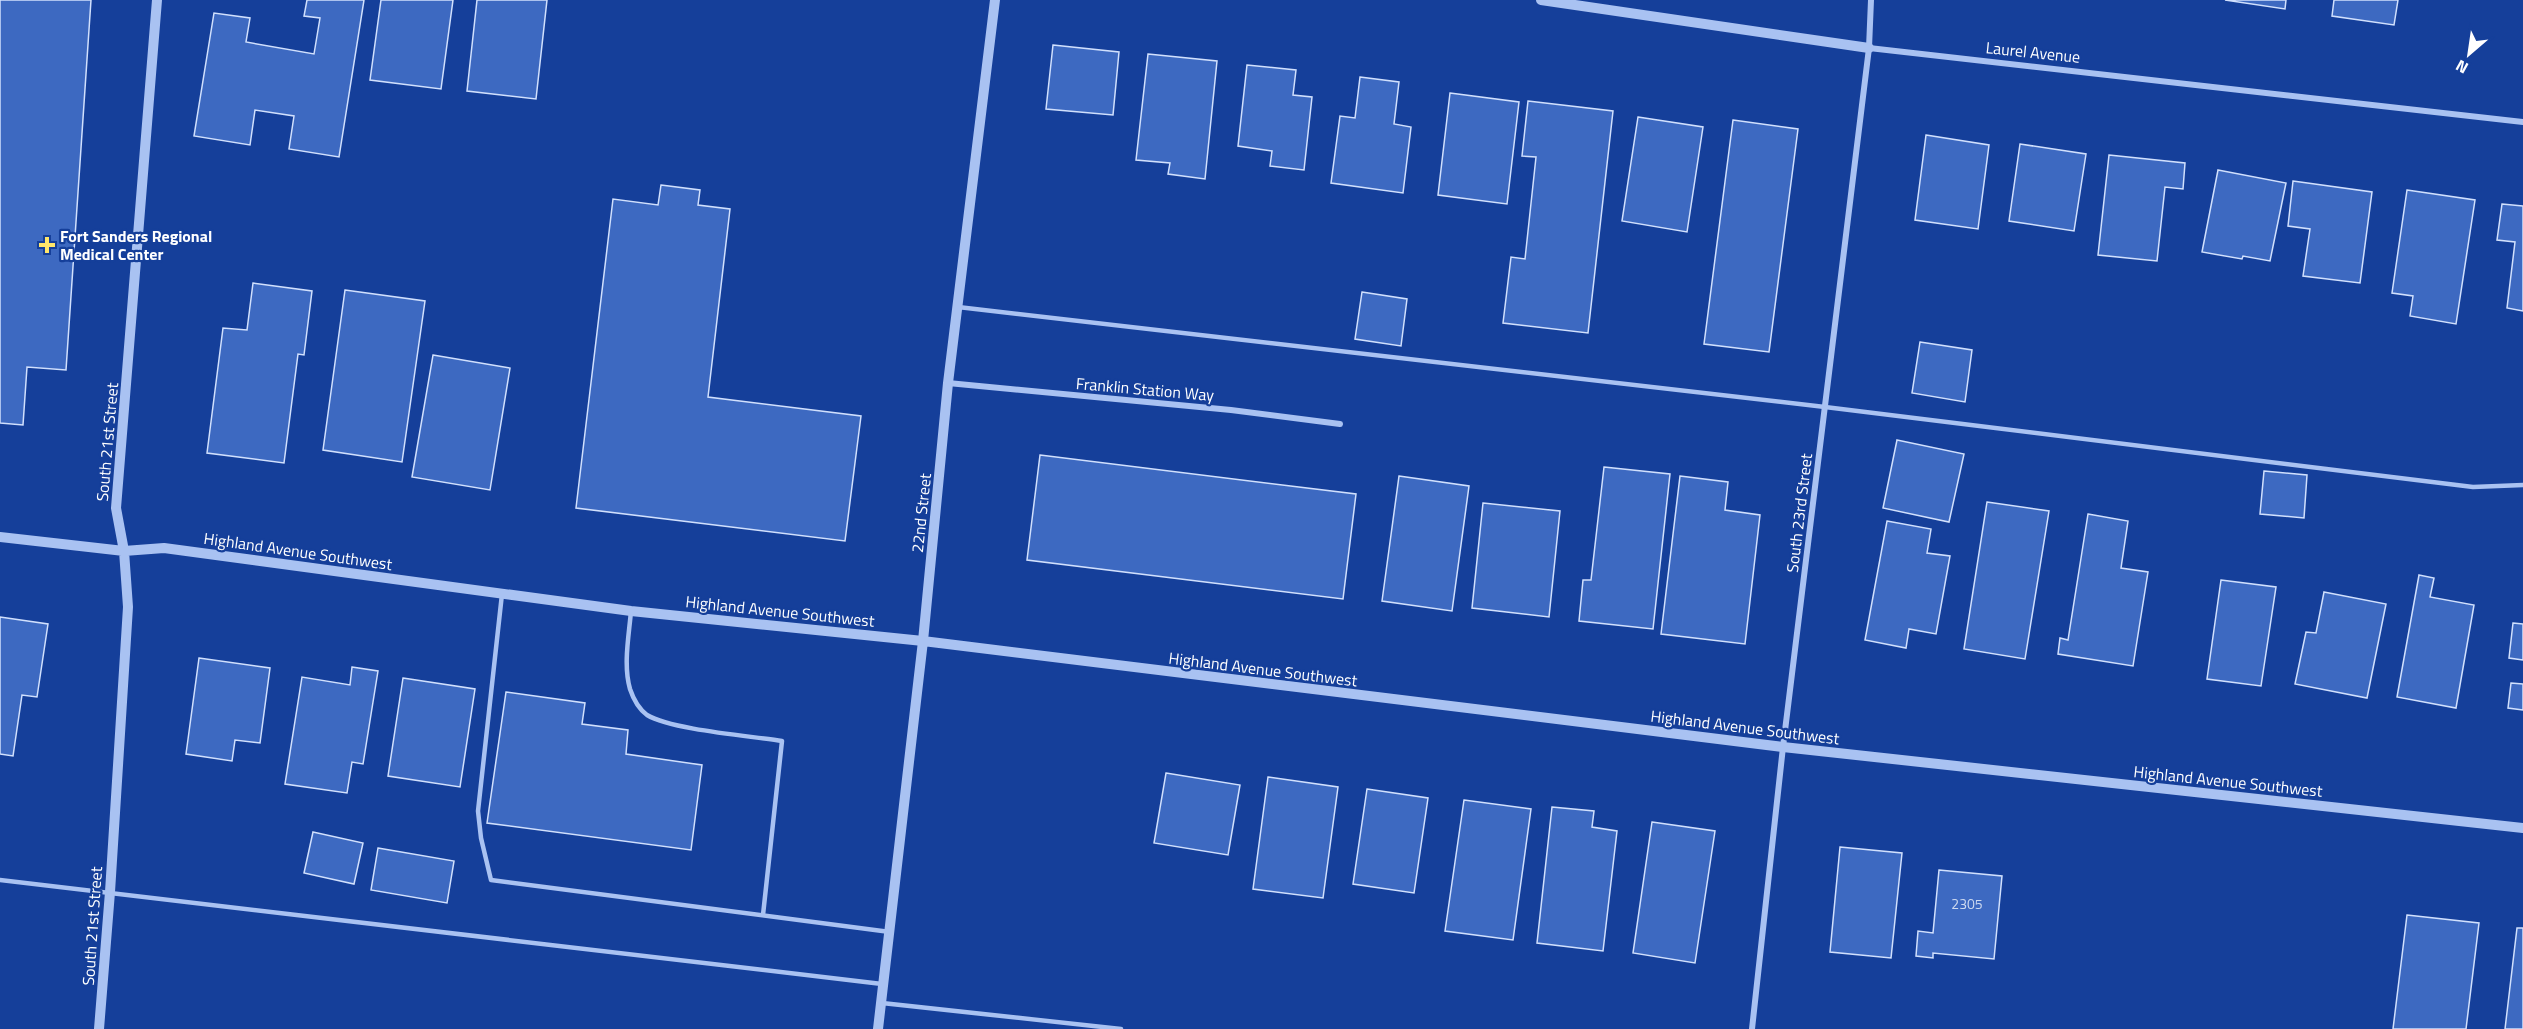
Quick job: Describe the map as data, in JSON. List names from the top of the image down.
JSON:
{
  "streets": {
    "street": [
      "Laurel Avenue",
      "Franklin Station Way",
      "South 21st Street",
      "22nd Street",
      "South 23rd Street",
      "Highland Avenue Southwest"
    ]
  },
  "crossings": [
    ["Laurel Avenue", "South 23rd Street"],
    ["Franklin Station Way", "22nd Street"],
    ["South 21st Street", "Highland Avenue Southwest"],
    ["22nd Street", "Highland Avenue Southwest"],
    ["South 23rd Street", "Highland Avenue Southwest"]
  ],
  "places": {
    "health": ["Fort Sanders Regional Medical Center"]
  },
  "house_numbers": ["2305"],
  "north": "bottom left"
}
